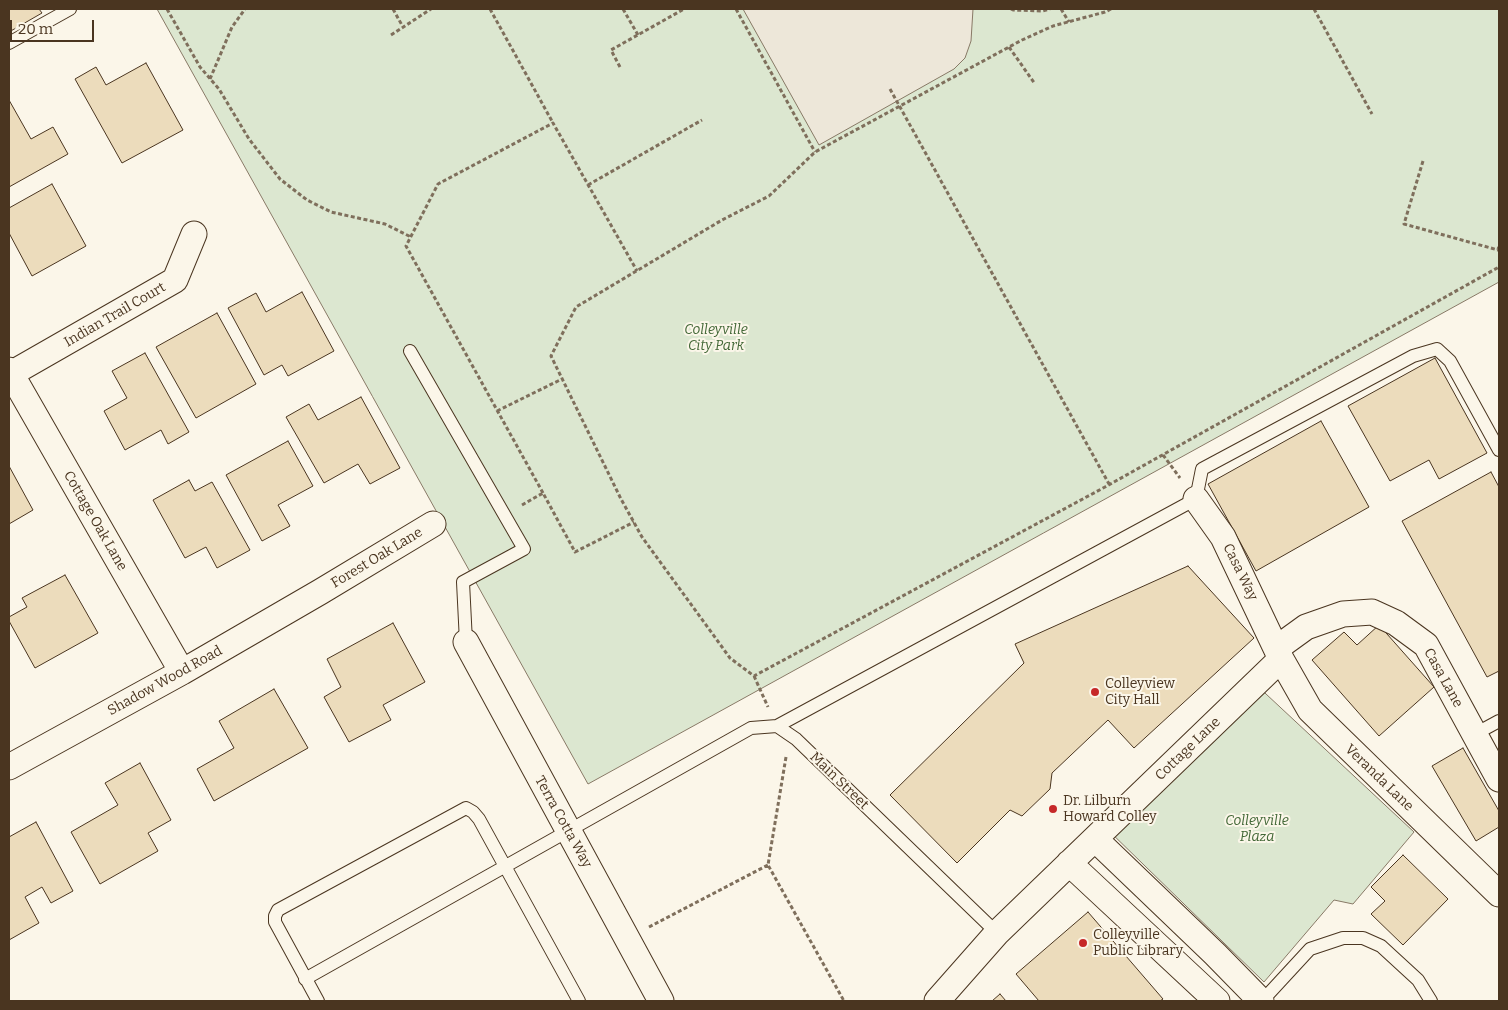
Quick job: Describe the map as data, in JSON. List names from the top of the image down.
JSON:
{
  "streets": {
    "street": [
      "Indian Trail Court",
      "Cottage Oak Lane",
      "Forest Oak Lane",
      "Casa Way",
      "Casa Lane",
      "Shadow Wood Road",
      "Cottage Lane",
      "Veranda Lane",
      "Terra Cotta Way"
    ],
    "lane": ["Main Street"]
  },
  "crossings": [
    ["Indian Trail Court", "Cottage Oak Lane"],
    ["Cottage Oak Lane", "Shadow Wood Road"],
    ["Forest Oak Lane", "Shadow Wood Road"],
    ["Casa Way", "Casa Lane"],
    ["Casa Way", "Cottage Lane"],
    ["Casa Way", "Veranda Lane"],
    ["Casa Lane", "Cottage Lane"],
    ["Casa Lane", "Veranda Lane"],
    ["Cottage Lane", "Veranda Lane"]
  ],
  "parks": ["Colleyville City Park", "Colleyville Plaza"],
  "places": ["Colleyview City Hall", "Dr. Lilburn Howard Colley", "Colleyville Public Library"],
  "scale_bar": "20 m"
}
